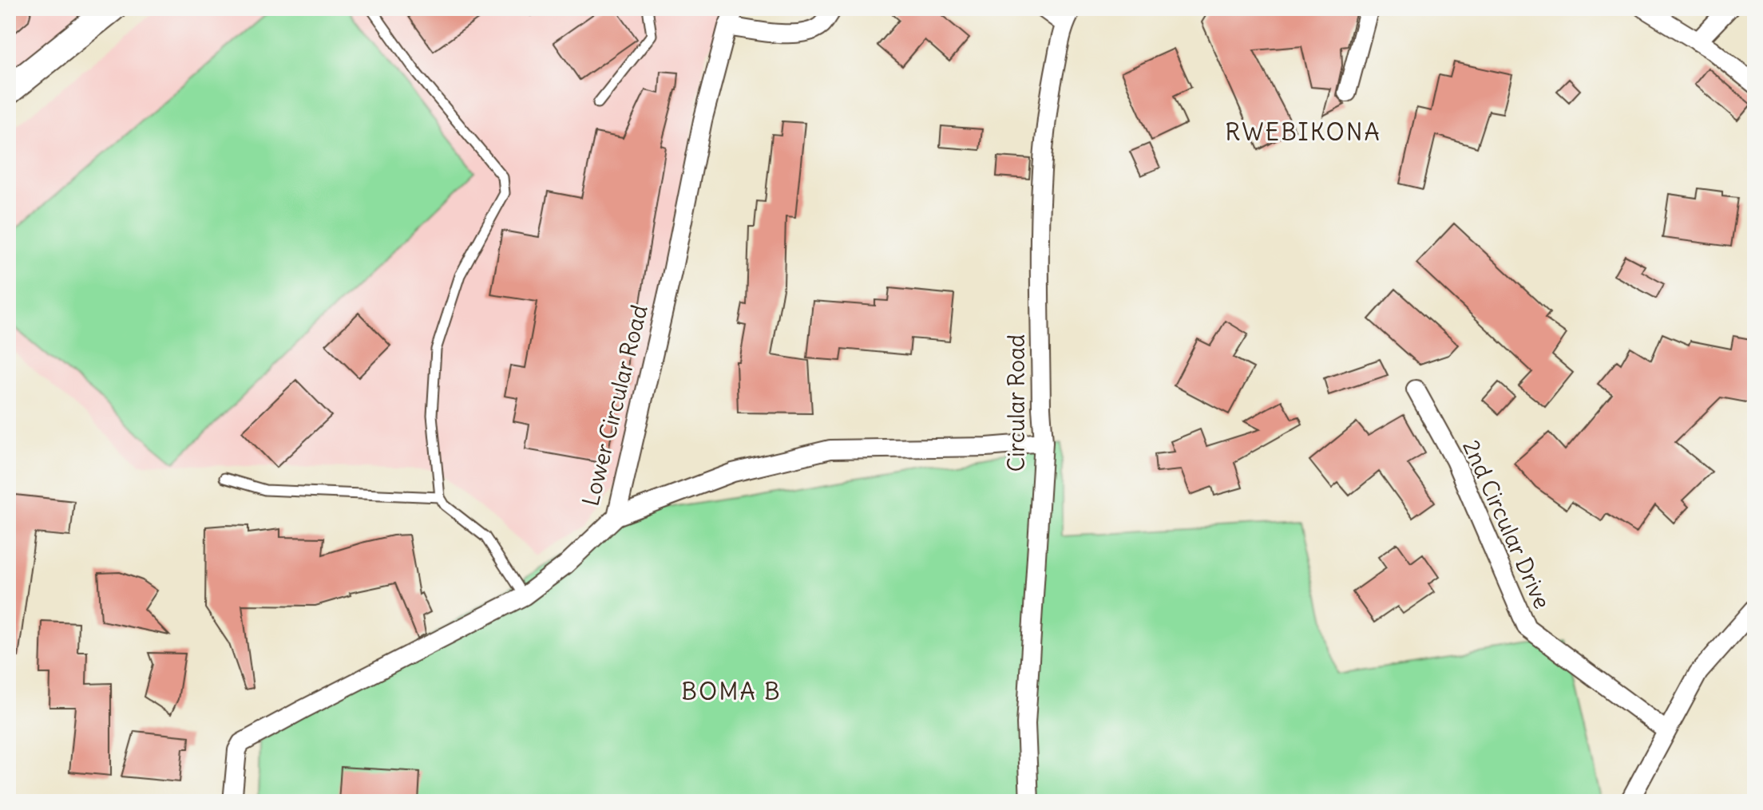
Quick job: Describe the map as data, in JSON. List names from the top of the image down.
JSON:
{
  "streets": {
    "street": ["Circular Road", "Lower Circular Road", "2nd Circular Drive"]
  },
  "districts": ["RWEBIKONA", "BOMA B"]
}
